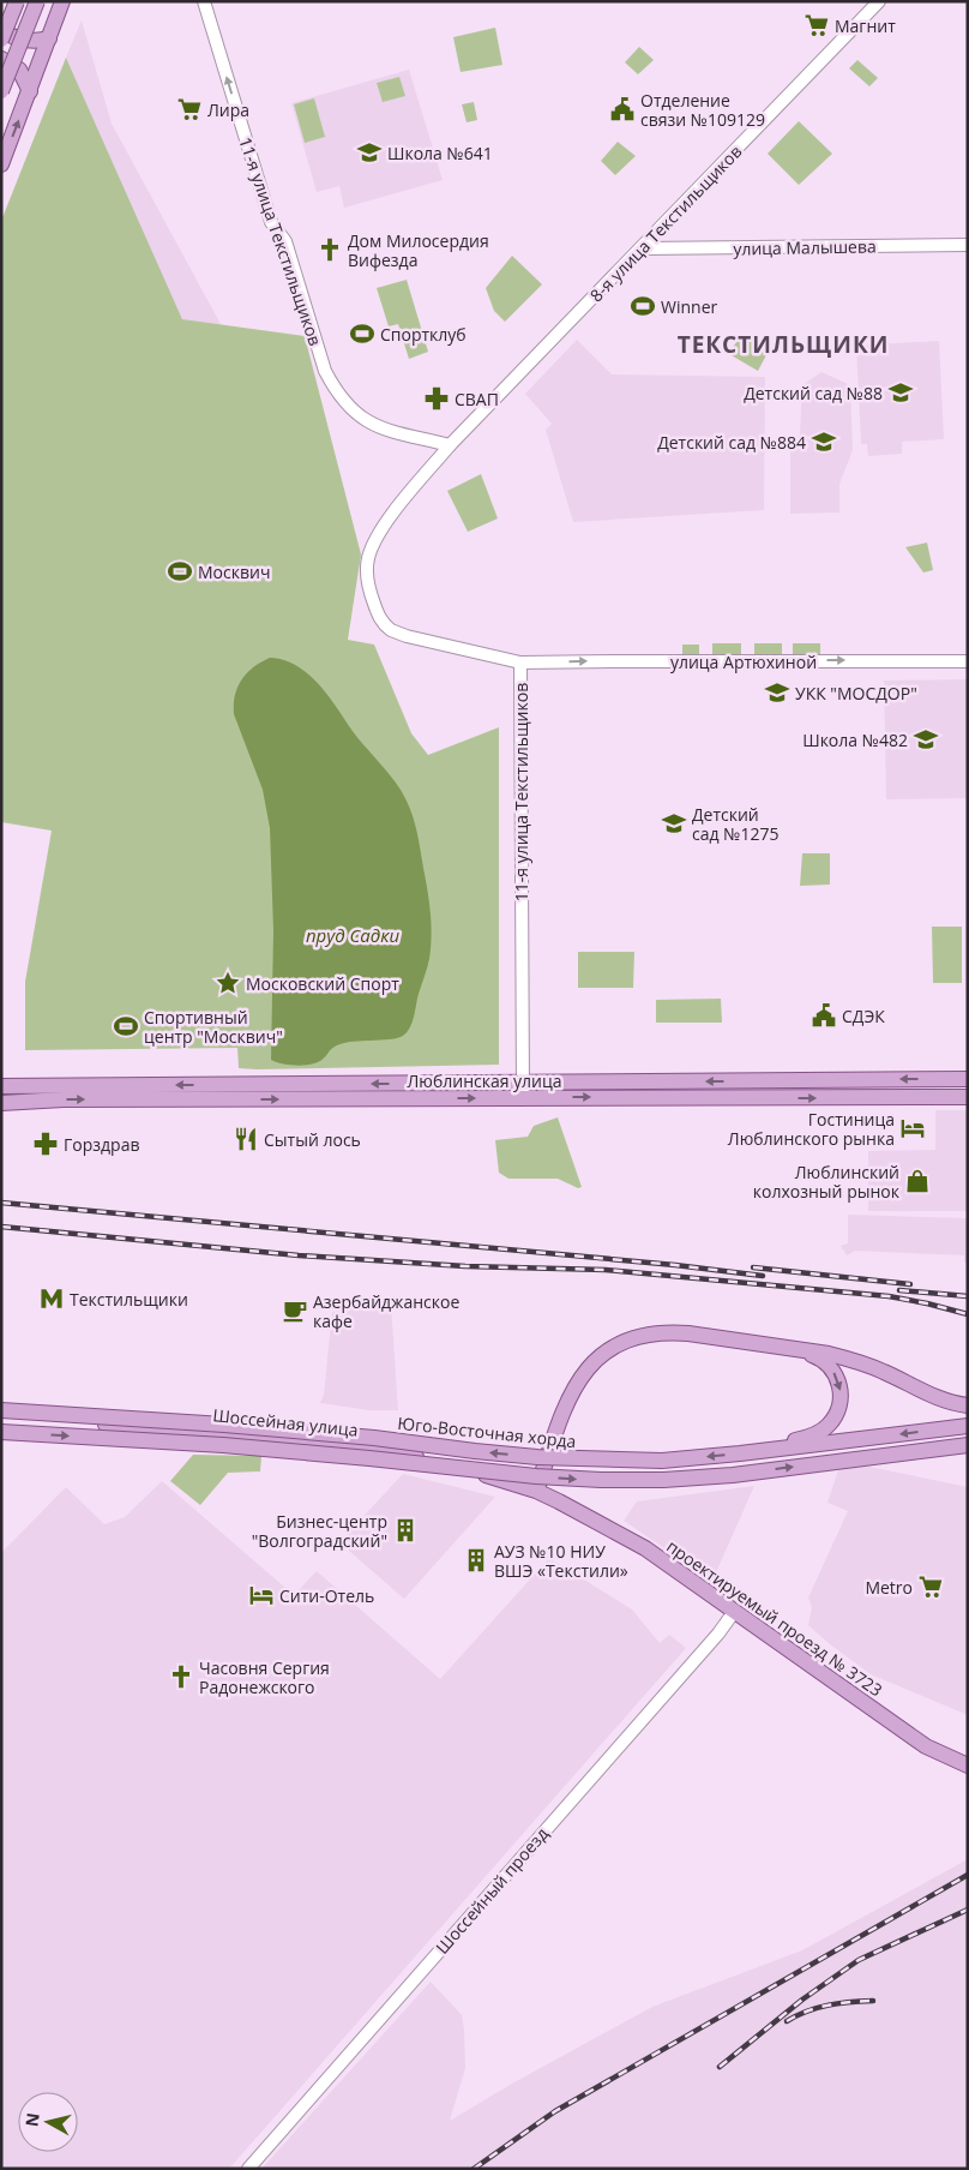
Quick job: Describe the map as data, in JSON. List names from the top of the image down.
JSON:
{
  "streets": {
    "main road": [
      "Люблинская улица",
      "Шоссейная улица",
      "Юго-Восточная хорда",
      "проектируемый проезд № 3723"
    ],
    "street": [
      "8-я улица Текстильщиков",
      "11-я улица Текстильщиков",
      "улица Малышева",
      "улица Артюхиной",
      "Шоссейный проезд"
    ]
  },
  "crossings": [
    ["8-я улица Текстильщиков", "11-я улица Текстильщиков"],
    ["8-я улица Текстильщиков", "улица Малышева"],
    ["11-я улица Текстильщиков", "улица Артюхиной"],
    ["11-я улица Текстильщиков", "Люблинская улица"],
    ["Шоссейная улица", "Юго-Восточная хорда"],
    ["Шоссейная улица", "проектируемый проезд № 3723"],
    ["проектируемый проезд № 3723", "Шоссейный проезд"]
  ],
  "one_way": ["11-я улица Текстильщиков", "улица Артюхиной"],
  "districts": ["ТЕКСТИЛЬЩИКИ"],
  "water": ["пруд Садки"],
  "places": {
    "supermarket": ["Магнит", "Лира", "Metro"],
    "public building": ["Отделение связи №109129", "СДЭК"],
    "school or university": [
      "Школа №641",
      "Детский сад №88",
      "Детский сад №884",
      "УКК \"МОСДОР\"",
      "Школа №482",
      "Детский сад №1275"
    ],
    "church": ["Дом Милосердия Вифезда", "Часовня Сергия Радонежского"],
    "sports": [
      "Winner",
      "Спортклуб",
      "Москвич",
      "Спортивный центр \"Москвич\""
    ],
    "pharmacy": ["СВАП", "Горздрав"],
    "place": ["Московский Спорт"],
    "hotel": ["Гостиница Люблинского рынка", "Сити-Отель"],
    "restaurant": ["Сытый лось"],
    "shop": ["Люблинский колхозный рынок"],
    "metro station": ["Текстильщики"],
    "cafe": ["Азербайджанское кафе"],
    "building": ["Бизнес-центр \"Волгоградский\"", "АУЗ №10 НИУ ВШЭ «Текстили»"]
  },
  "north": "left"
}
